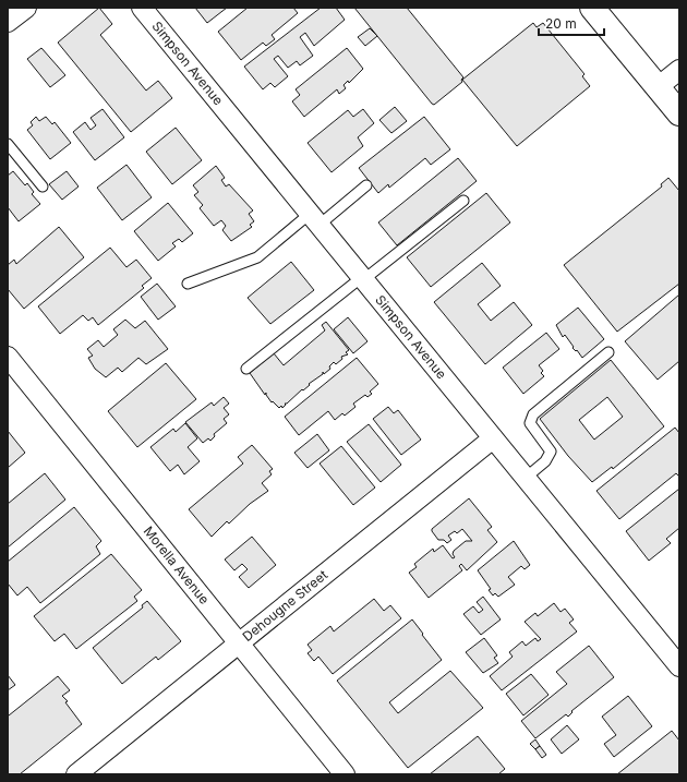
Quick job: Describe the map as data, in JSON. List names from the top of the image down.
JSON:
{
  "streets": {
    "street": ["Simpson Avenue", "Morella Avenue", "Dehougne Street"]
  },
  "crossings": [
    ["Simpson Avenue", "Dehougne Street"],
    ["Morella Avenue", "Dehougne Street"]
  ],
  "scale_bar": "20 m"
}
